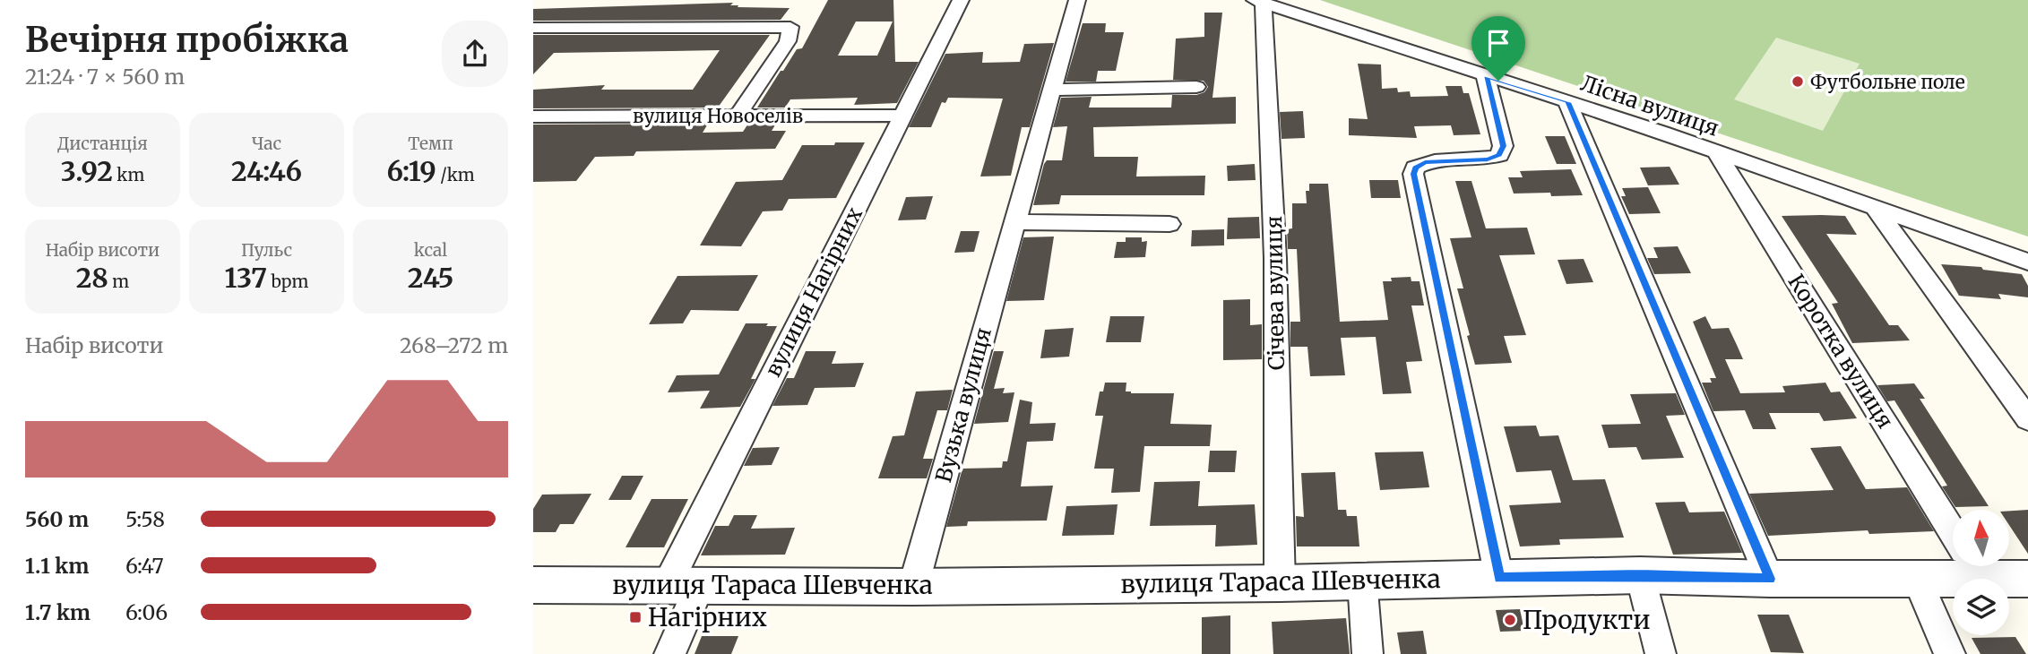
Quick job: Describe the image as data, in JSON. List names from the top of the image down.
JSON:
{
  "streets": {
    "street": [
      "Лісна вулиця",
      "вулиця Новоселів",
      "вулиця Нагірних",
      "Січева вулиця",
      "Коротка вулиця",
      "Вузька вулиця",
      "вулиця Тараса Шевченка"
    ]
  },
  "crossings": [
    ["Лісна вулиця", "Січева вулиця"],
    ["Лісна вулиця", "Коротка вулиця"],
    ["вулиця Новоселів", "вулиця Нагірних"],
    ["вулиця Нагірних", "вулиця Тараса Шевченка"],
    ["Січева вулиця", "вулиця Тараса Шевченка"],
    ["Вузька вулиця", "вулиця Тараса Шевченка"]
  ],
  "places": {
    "other": ["Футбольне поле", "Продукти"],
    "transit": ["Нагірних"]
  },
  "north": "top",
  "page": {
    "heading": ["Вечірня пробіжка", "21:24 · 7 × 560 m"],
    "stats": [
      ["Дистанція", "3.92 km"],
      ["Час", "24:46"],
      ["Темп", "6:19 /km"],
      ["Набір висоти", "28 m"],
      ["Пульс", "137 bpm"],
      ["kcal", "245"]
    ],
    "chart": ["Набір висоти", "268–272 m"],
    "list": [
      {
        "name": "560 m",
        "note": "5:58"
      },
      {
        "name": "1.1 km",
        "note": "6:47"
      },
      {
        "name": "1.7 km",
        "note": "6:06"
      }
    ]
  }
}
